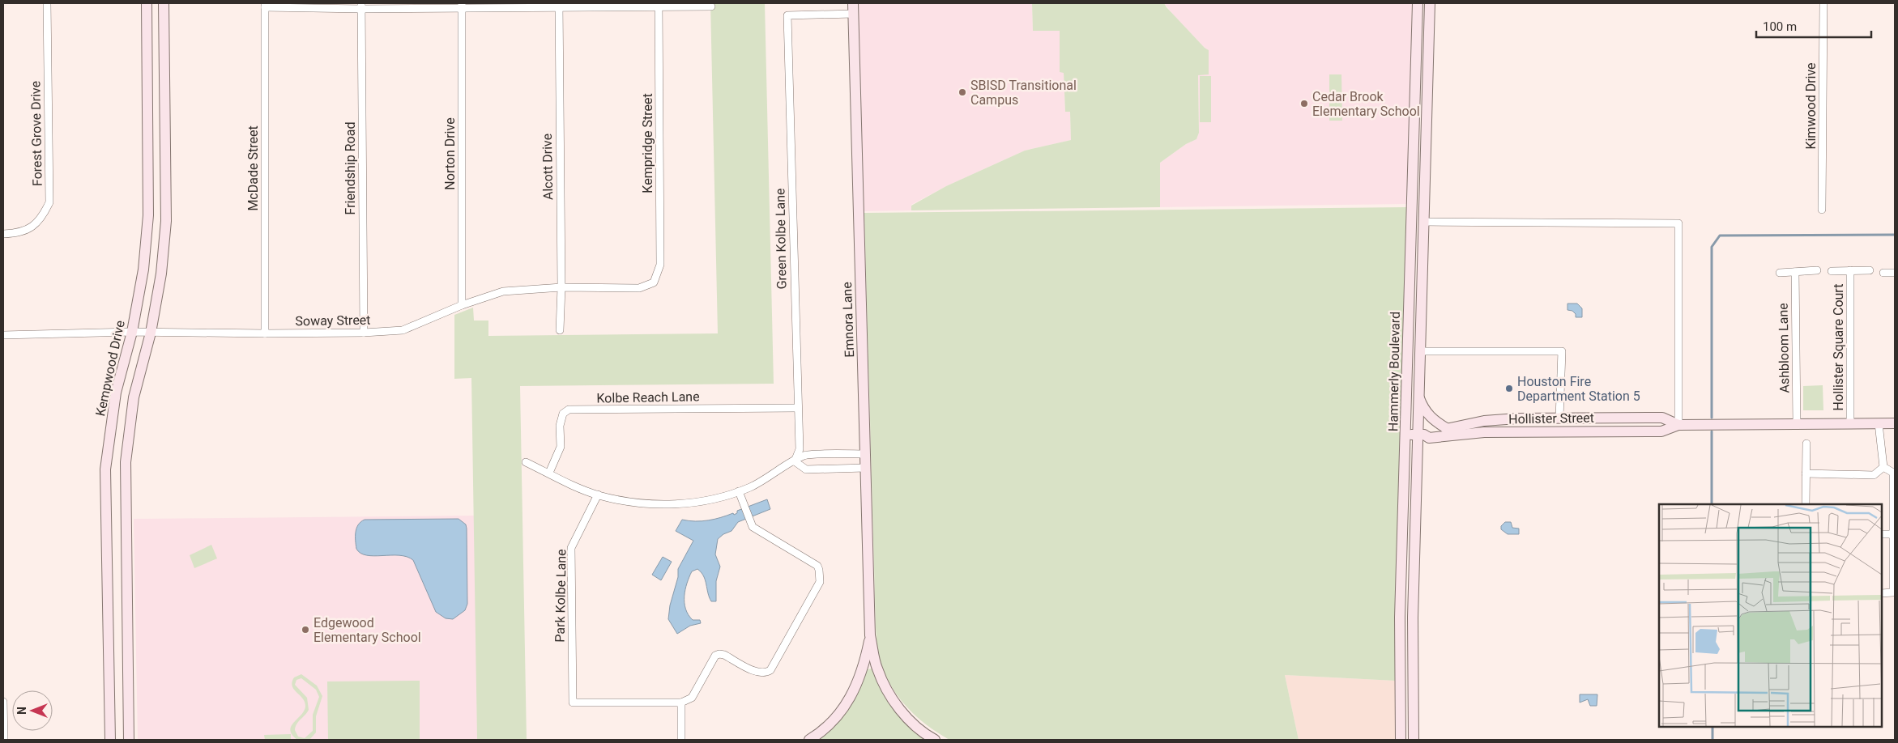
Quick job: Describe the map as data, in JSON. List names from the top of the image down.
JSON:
{
  "streets": {
    "main road": [
      "Emnora Lane",
      "Kempwood Drive",
      "Hammerly Boulevard",
      "Hollister Street"
    ],
    "street": [
      "Kimwood Drive",
      "Forest Grove Drive",
      "Kempridge Street",
      "Norton Drive",
      "Alcott Drive",
      "McDade Street",
      "Friendship Road",
      "Green Kolbe Lane",
      "Soway Street",
      "Hollister Square Court",
      "Ashbloom Lane",
      "Kolbe Reach Lane",
      "Park Kolbe Lane"
    ]
  },
  "crossings": [
    ["Kempridge Street", "Soway Street"],
    ["Norton Drive", "Soway Street"],
    ["Alcott Drive", "Soway Street"],
    ["McDade Street", "Soway Street"],
    ["Friendship Road", "Soway Street"],
    ["Green Kolbe Lane", "Emnora Lane"],
    ["Green Kolbe Lane", "Kolbe Reach Lane"],
    ["Soway Street", "Kempwood Drive"],
    ["Hollister Square Court", "Hollister Street"],
    ["Ashbloom Lane", "Hollister Street"],
    ["Hammerly Boulevard", "Hollister Street"]
  ],
  "places": [
    "SBISD Transitional Campus",
    "Cedar Brook Elementary School",
    "Houston Fire Department Station 5",
    "Edgewood Elementary School"
  ],
  "scale_bar": "100 m",
  "north": "left"
}
